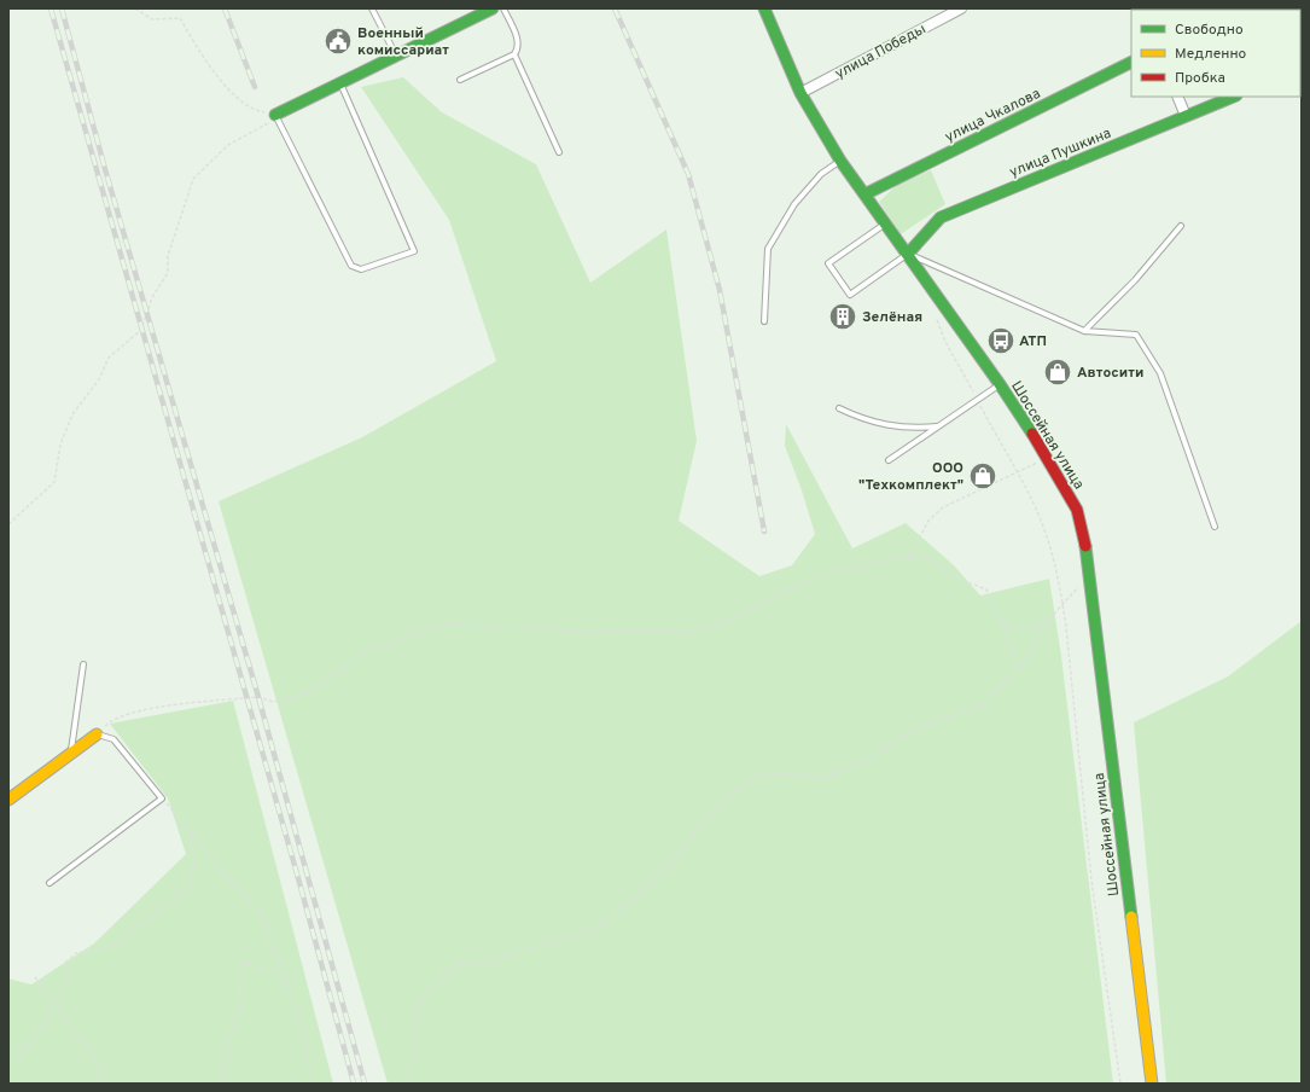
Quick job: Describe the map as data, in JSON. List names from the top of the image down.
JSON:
{
  "streets": {
    "main road": ["улица Чкалова", "улица Пушкина", "Шоссейная улица"],
    "street": ["улица Победы"]
  },
  "crossings": [
    ["улица Победы", "Шоссейная улица"],
    ["улица Чкалова", "Шоссейная улица"],
    ["улица Пушкина", "Шоссейная улица"]
  ],
  "places": {
    "public building": ["Военный комиссариат"],
    "building": ["Зелёная"],
    "bus stop": ["АТП"],
    "shop": ["Автосити", "ООО \"Техкомплект\""]
  },
  "legend": ["Свободно", "Медленно", "Пробка"]
}
